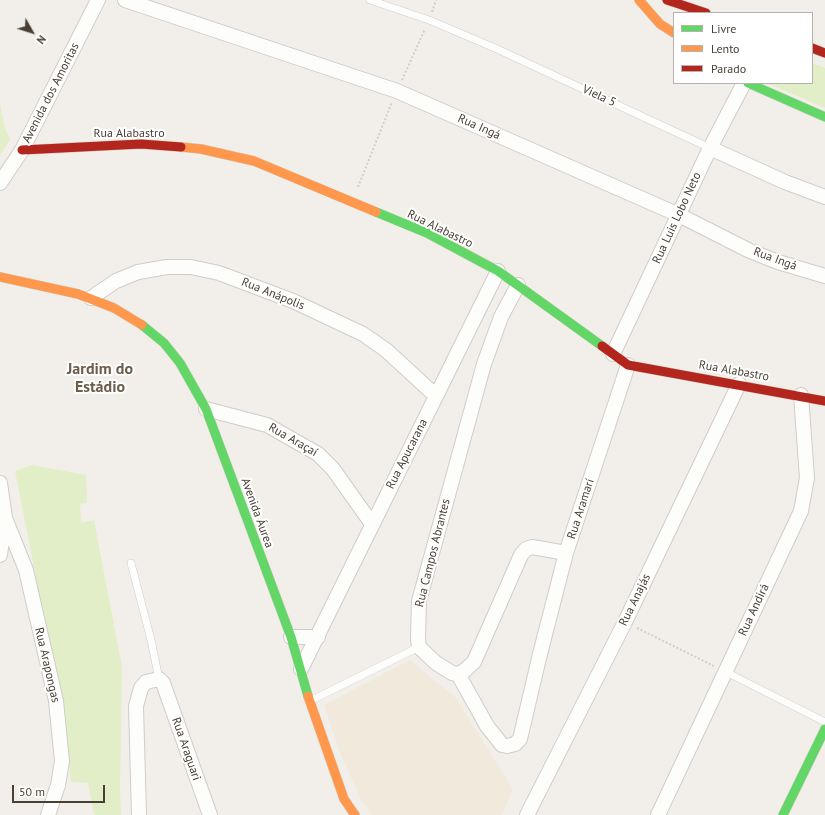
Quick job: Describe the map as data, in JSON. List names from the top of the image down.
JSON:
{
  "streets": {
    "street": [
      "Avenida dos Amoritas",
      "Viela 5",
      "Rua Ingá",
      "Rua Alabastro",
      "Rua Luis Lobo Neto",
      "Rua Anápolis",
      "Rua Araçaí",
      "Rua Apucarana",
      "Rua Aramarí",
      "Avenida Áurea",
      "Rua Campos Abrantes",
      "Rua Anajás",
      "Rua Andirá",
      "Rua Arapongas",
      "Rua Araguari"
    ]
  },
  "crossings": [
    ["Avenida dos Amoritas", "Rua Alabastro"],
    ["Viela 5", "Rua Luis Lobo Neto"],
    ["Rua Ingá", "Rua Luis Lobo Neto"],
    ["Rua Alabastro", "Rua Luis Lobo Neto"],
    ["Rua Alabastro", "Rua Apucarana"],
    ["Rua Alabastro", "Rua Aramarí"],
    ["Rua Alabastro", "Rua Campos Abrantes"],
    ["Rua Alabastro", "Rua Anajás"],
    ["Rua Alabastro", "Rua Andirá"],
    ["Rua Anápolis", "Rua Apucarana"],
    ["Rua Anápolis", "Avenida Áurea"],
    ["Rua Araçaí", "Rua Apucarana"],
    ["Rua Araçaí", "Avenida Áurea"],
    ["Rua Apucarana", "Avenida Áurea"]
  ],
  "districts": ["Jardim do Estádio"],
  "legend": ["Livre", "Lento", "Parado"],
  "scale_bar": "50 m",
  "north": "bottom right"
}
